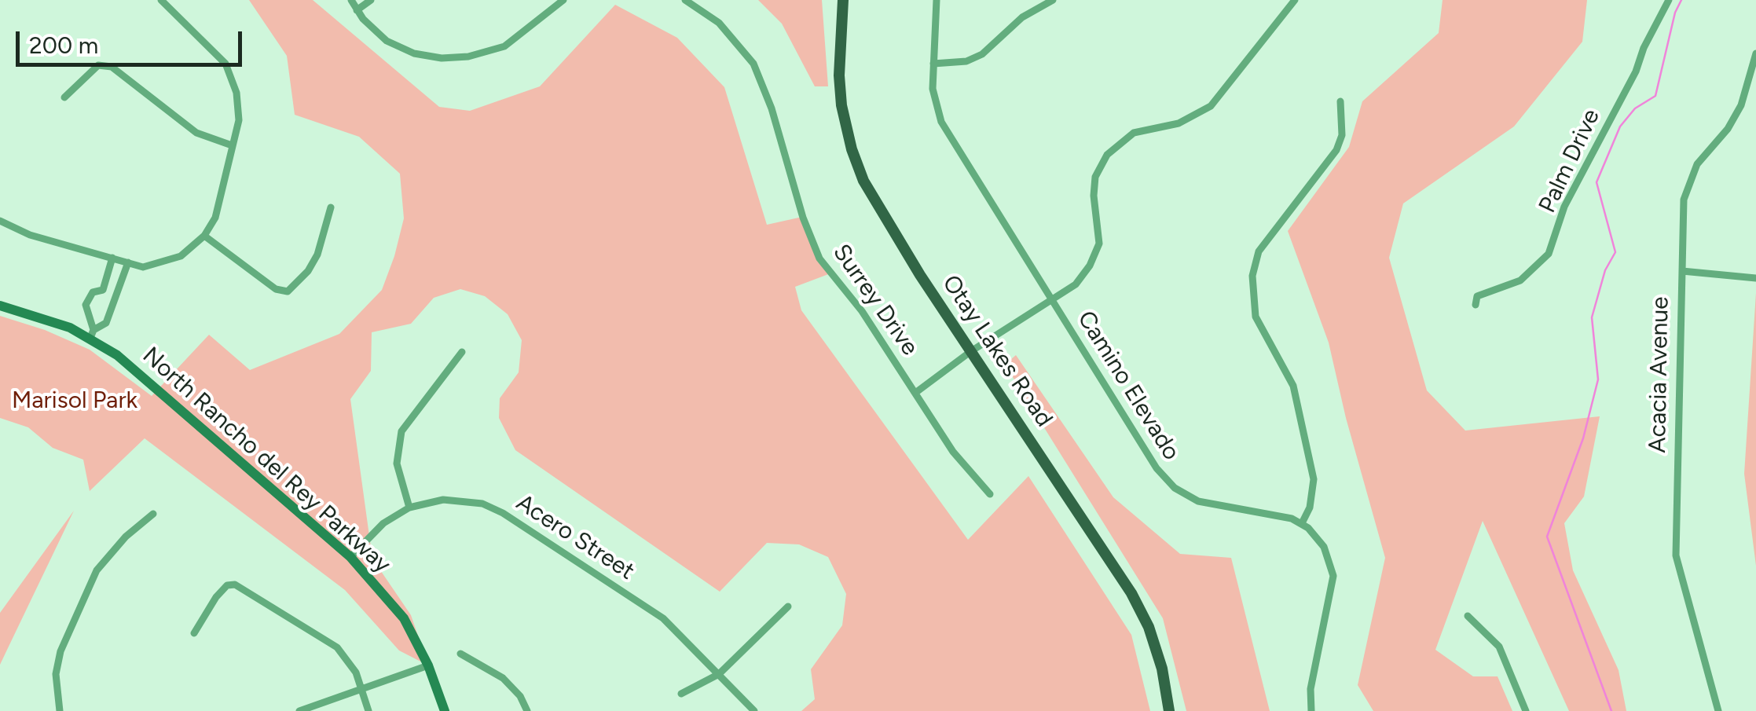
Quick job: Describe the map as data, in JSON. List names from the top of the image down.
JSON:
{
  "streets": {
    "main road": ["Otay Lakes Road"],
    "street": [
      "Palm Drive",
      "Surrey Drive",
      "Acacia Avenue",
      "Camino Elevado",
      "North Rancho del Rey Parkway",
      "Acero Street"
    ]
  },
  "crossings": [
    ["North Rancho del Rey Parkway", "Acero Street"]
  ],
  "parks": ["Marisol Park"],
  "scale_bar": "200 m"
}
